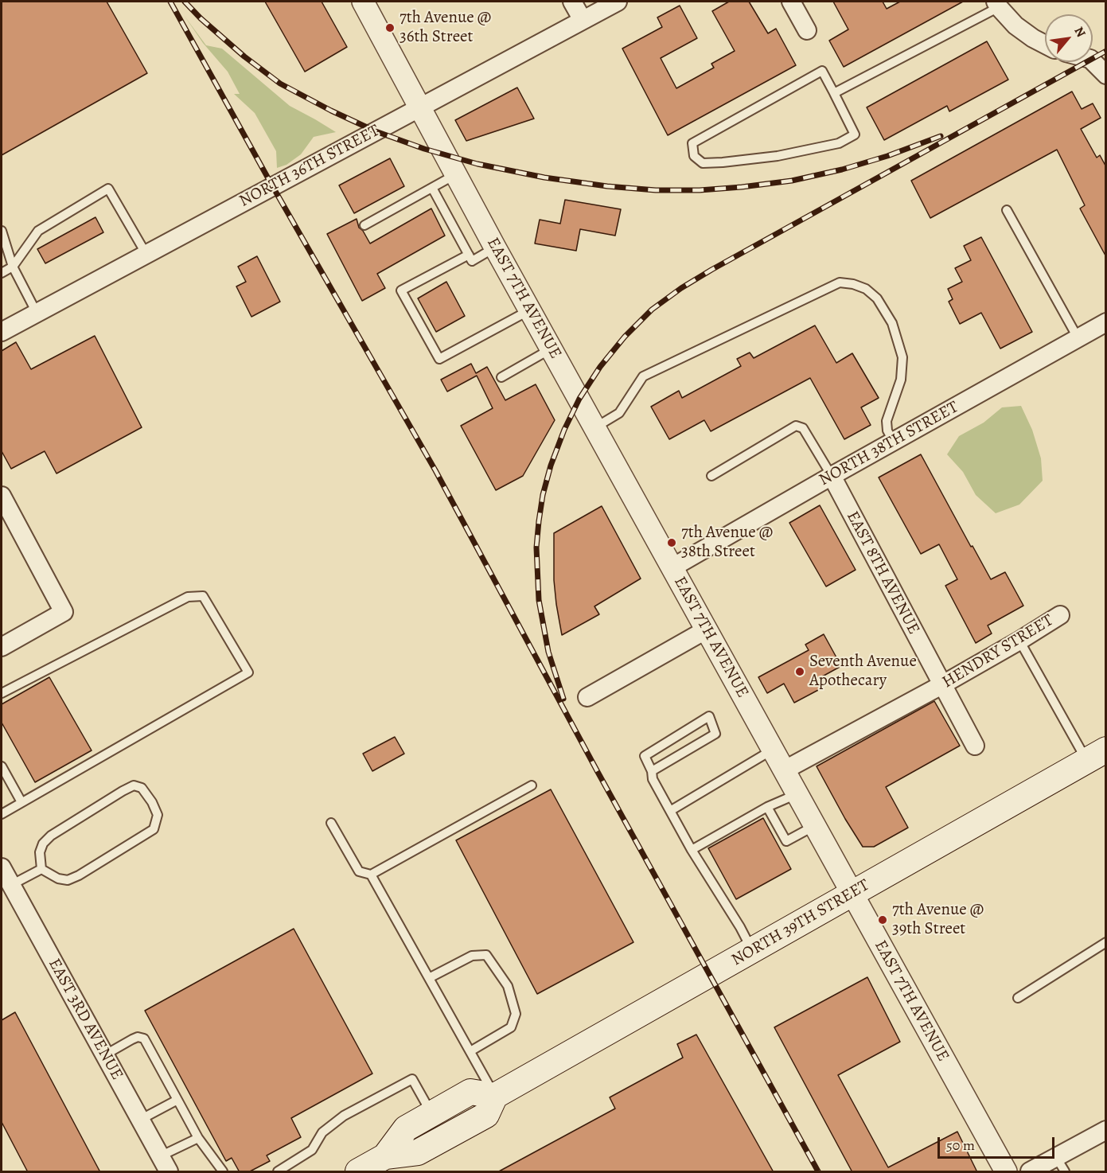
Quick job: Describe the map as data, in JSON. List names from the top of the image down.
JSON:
{
  "streets": {
    "main road": ["NORTH 39TH STREET"],
    "street": [
      "NORTH 36TH STREET",
      "EAST 7TH AVENUE",
      "NORTH 38TH STREET",
      "EAST 8TH AVENUE",
      "HENDRY STREET",
      "EAST 3RD AVENUE"
    ]
  },
  "crossings": [
    ["NORTH 36TH STREET", "EAST 7TH AVENUE"],
    ["EAST 7TH AVENUE", "NORTH 38TH STREET"],
    ["EAST 7TH AVENUE", "HENDRY STREET"],
    ["EAST 7TH AVENUE", "NORTH 39TH STREET"],
    ["NORTH 38TH STREET", "EAST 8TH AVENUE"],
    ["EAST 8TH AVENUE", "HENDRY STREET"]
  ],
  "places": [
    "7th Avenue @ 36th Street",
    "7th Avenue @ 38th Street",
    "Seventh Avenue Apothecary",
    "7th Avenue @ 39th Street"
  ],
  "scale_bar": "50 m",
  "north": "top right"
}
